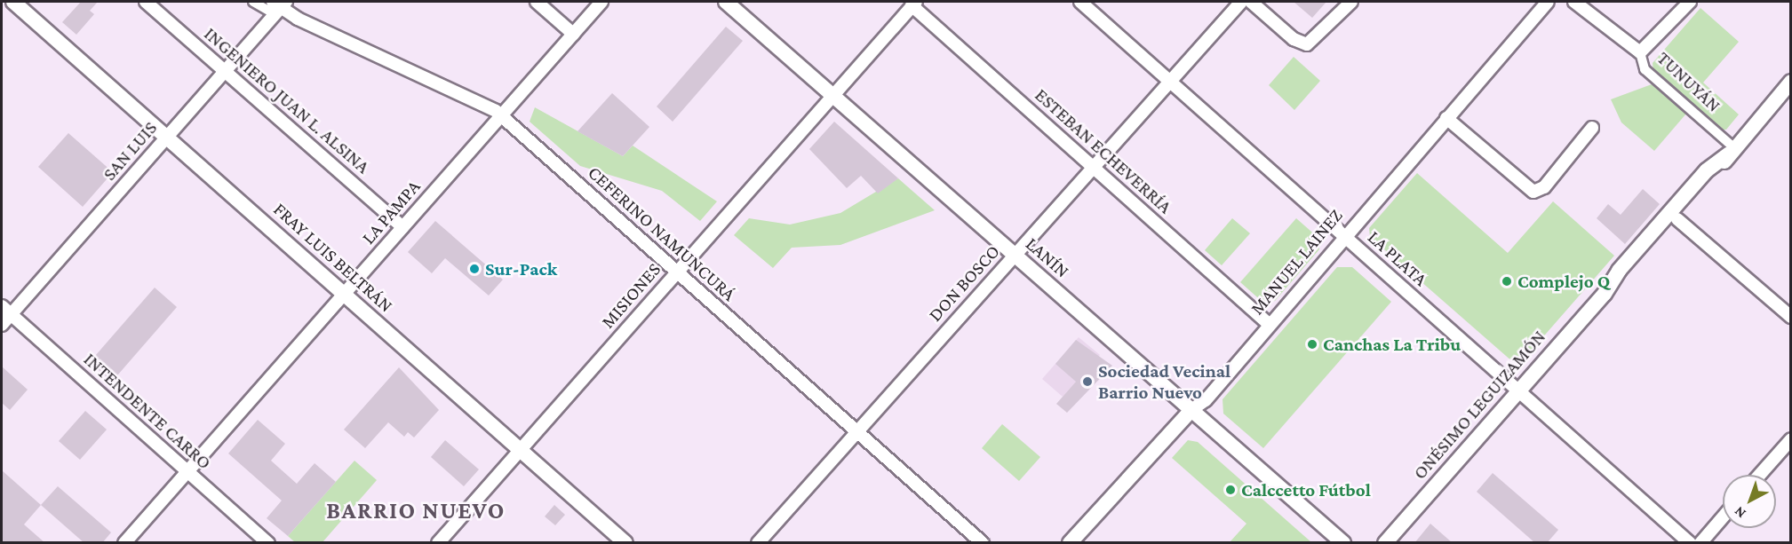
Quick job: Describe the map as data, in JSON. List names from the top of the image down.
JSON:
{
  "streets": {
    "street": [
      "TUNUYÁN",
      "INGENIERO JUAN L. ALSINA",
      "SAN LUIS",
      "ESTEBAN ECHEVERRÍA",
      "LA PAMPA",
      "CEFERINO NAMUNCURÁ",
      "FRAY LUIS BELTRÁN",
      "LANÍN",
      "LA PLATA",
      "MANUEL LAINEZ",
      "DON BOSCO",
      "MISIONES",
      "ONÉSIMO LEGUIZAMÓN",
      "INTENDENTE CARRO"
    ]
  },
  "crossings": [
    ["TUNUYÁN", "ONÉSIMO LEGUIZAMÓN"],
    ["INGENIERO JUAN L. ALSINA", "SAN LUIS"],
    ["INGENIERO JUAN L. ALSINA", "LA PAMPA"],
    ["SAN LUIS", "CEFERINO NAMUNCURÁ"],
    ["SAN LUIS", "FRAY LUIS BELTRÁN"],
    ["SAN LUIS", "INTENDENTE CARRO"],
    ["ESTEBAN ECHEVERRÍA", "MANUEL LAINEZ"],
    ["ESTEBAN ECHEVERRÍA", "DON BOSCO"],
    ["ESTEBAN ECHEVERRÍA", "MISIONES"],
    ["LA PAMPA", "CEFERINO NAMUNCURÁ"],
    ["LA PAMPA", "FRAY LUIS BELTRÁN"],
    ["LA PAMPA", "INTENDENTE CARRO"],
    ["CEFERINO NAMUNCURÁ", "DON BOSCO"],
    ["CEFERINO NAMUNCURÁ", "MISIONES"],
    ["FRAY LUIS BELTRÁN", "MISIONES"],
    ["LANÍN", "MANUEL LAINEZ"],
    ["LANÍN", "DON BOSCO"],
    ["LANÍN", "MISIONES"],
    ["LA PLATA", "MANUEL LAINEZ"],
    ["LA PLATA", "DON BOSCO"],
    ["LA PLATA", "ONÉSIMO LEGUIZAMÓN"]
  ],
  "districts": ["BARRIO NUEVO"],
  "places": [
    "Sur-Pack",
    "Complejo Q",
    "Canchas La Tribu",
    "Sociedad Vecinal Barrio Nuevo",
    "Calccetto Fútbol"
  ],
  "north": "bottom left"
}
